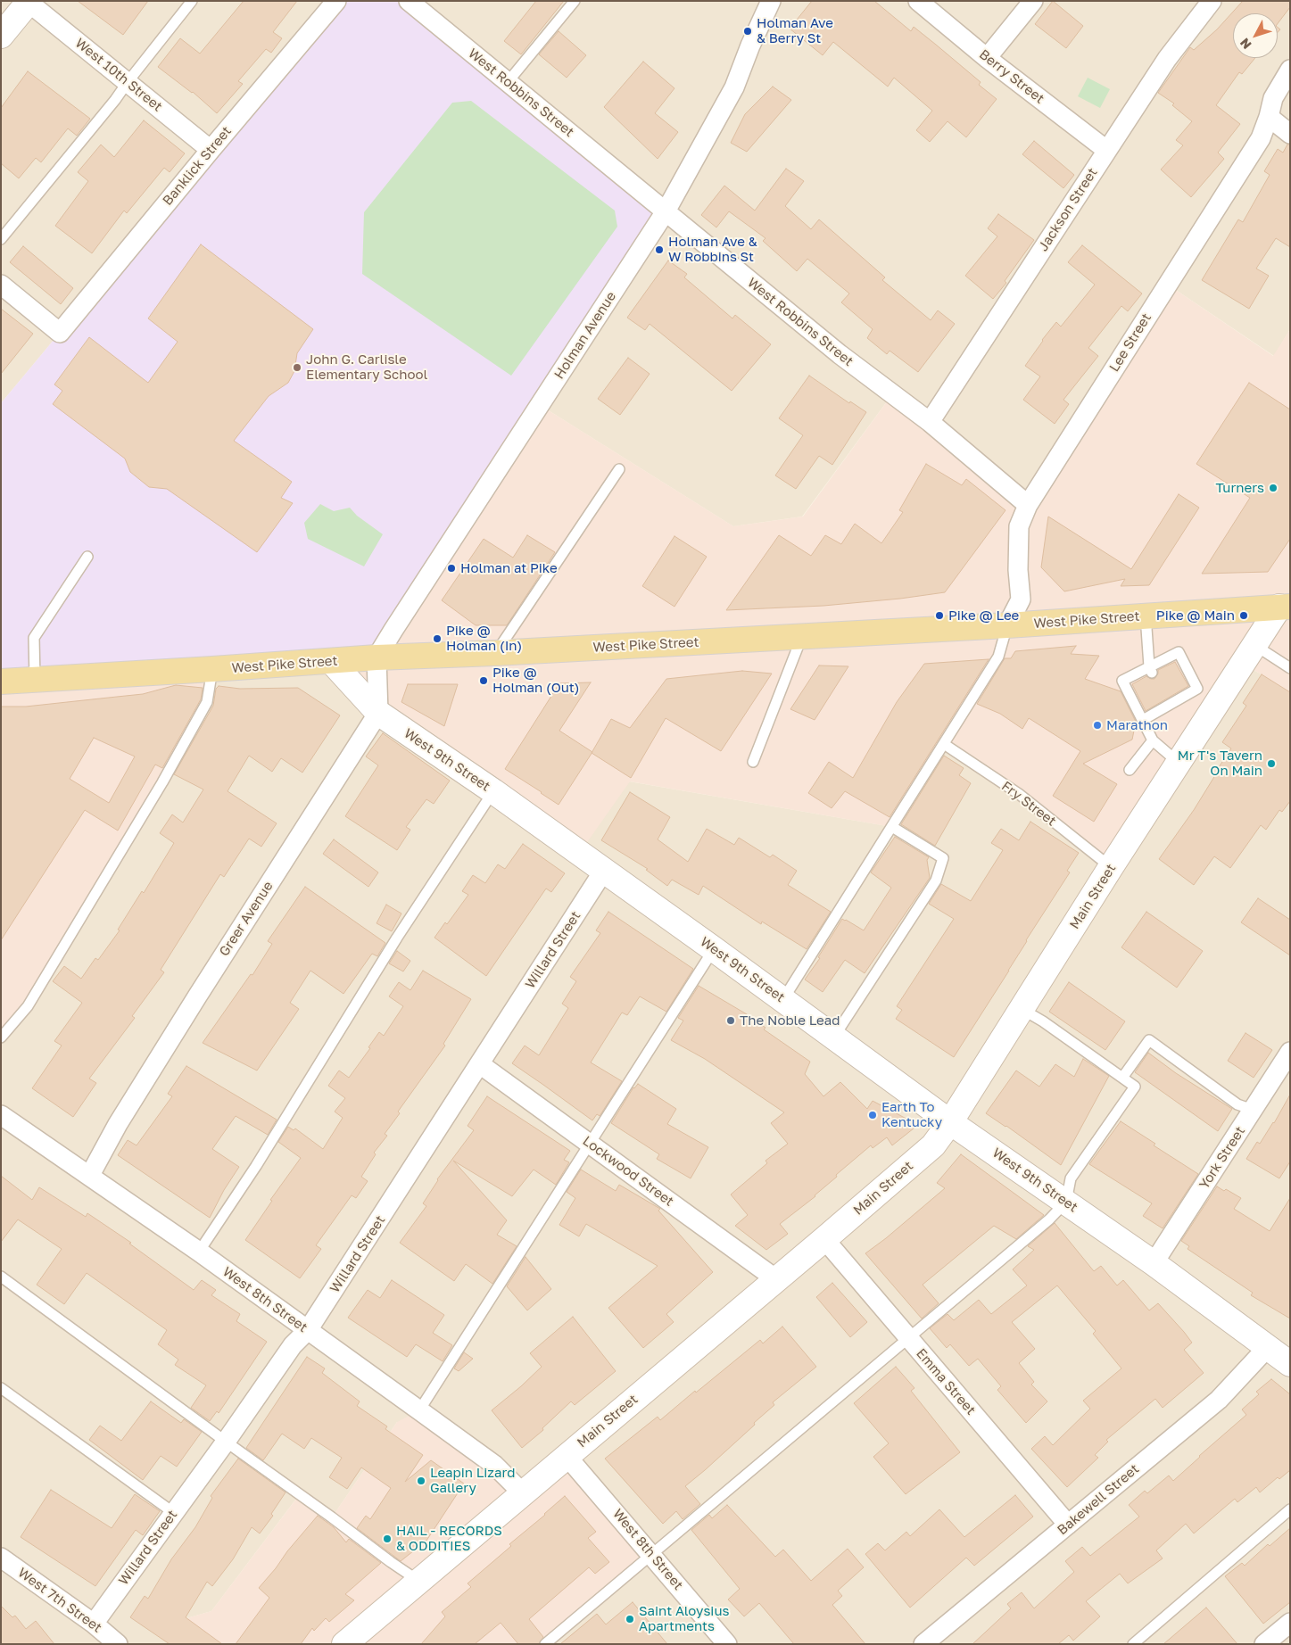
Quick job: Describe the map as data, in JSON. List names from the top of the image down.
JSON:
{
  "streets": {
    "main road": ["West Pike Street", "West 9th Street", "Main Street"],
    "street": [
      "West 10th Street",
      "Berry Street",
      "West Robbins Street",
      "Banklick Street",
      "Jackson Street",
      "Holman Avenue",
      "Lee Street",
      "Greer Avenue",
      "Willard Street",
      "York Street",
      "Lockwood Street",
      "West 8th Street",
      "Emma Street",
      "Bakewell Street",
      "West 7th Street"
    ],
    "lane": ["Fry Street"]
  },
  "crossings": [
    ["West 10th Street", "Banklick Street"],
    ["Berry Street", "Jackson Street"],
    ["West Robbins Street", "Jackson Street"],
    ["West Robbins Street", "Holman Avenue"],
    ["West Robbins Street", "Lee Street"],
    ["Holman Avenue", "West Pike Street"],
    ["Lee Street", "West Pike Street"],
    ["West Pike Street", "West 9th Street"],
    ["West Pike Street", "Main Street"],
    ["West 9th Street", "Main Street"],
    ["West 9th Street", "Greer Avenue"],
    ["West 9th Street", "Willard Street"],
    ["West 9th Street", "York Street"],
    ["West 9th Street", "Bakewell Street"],
    ["Fry Street", "Main Street"],
    ["Main Street", "Lockwood Street"],
    ["Main Street", "West 8th Street"],
    ["Main Street", "Emma Street"],
    ["Greer Avenue", "West 8th Street"],
    ["Willard Street", "Lockwood Street"],
    ["Willard Street", "West 8th Street"],
    ["Willard Street", "West 7th Street"],
    ["Emma Street", "Bakewell Street"]
  ],
  "places": [
    "Holman Ave & Berry St",
    "Holman Ave & W Robbins St",
    "John G. Carlisle Elementary School",
    "Turners",
    "Holman at Pike",
    "Pike @ Lee",
    "Pike @ Main",
    "Pike @ Holman (In)",
    "Pike @ Holman (Out)",
    "Marathon",
    "Mr T's Tavern On Main",
    "The Noble Lead",
    "Earth To Kentucky",
    "Leapin Lizard Gallery",
    "HAIL - RECORDS & ODDITIES",
    "Saint Aloysius Apartments"
  ],
  "north": "bottom left"
}
